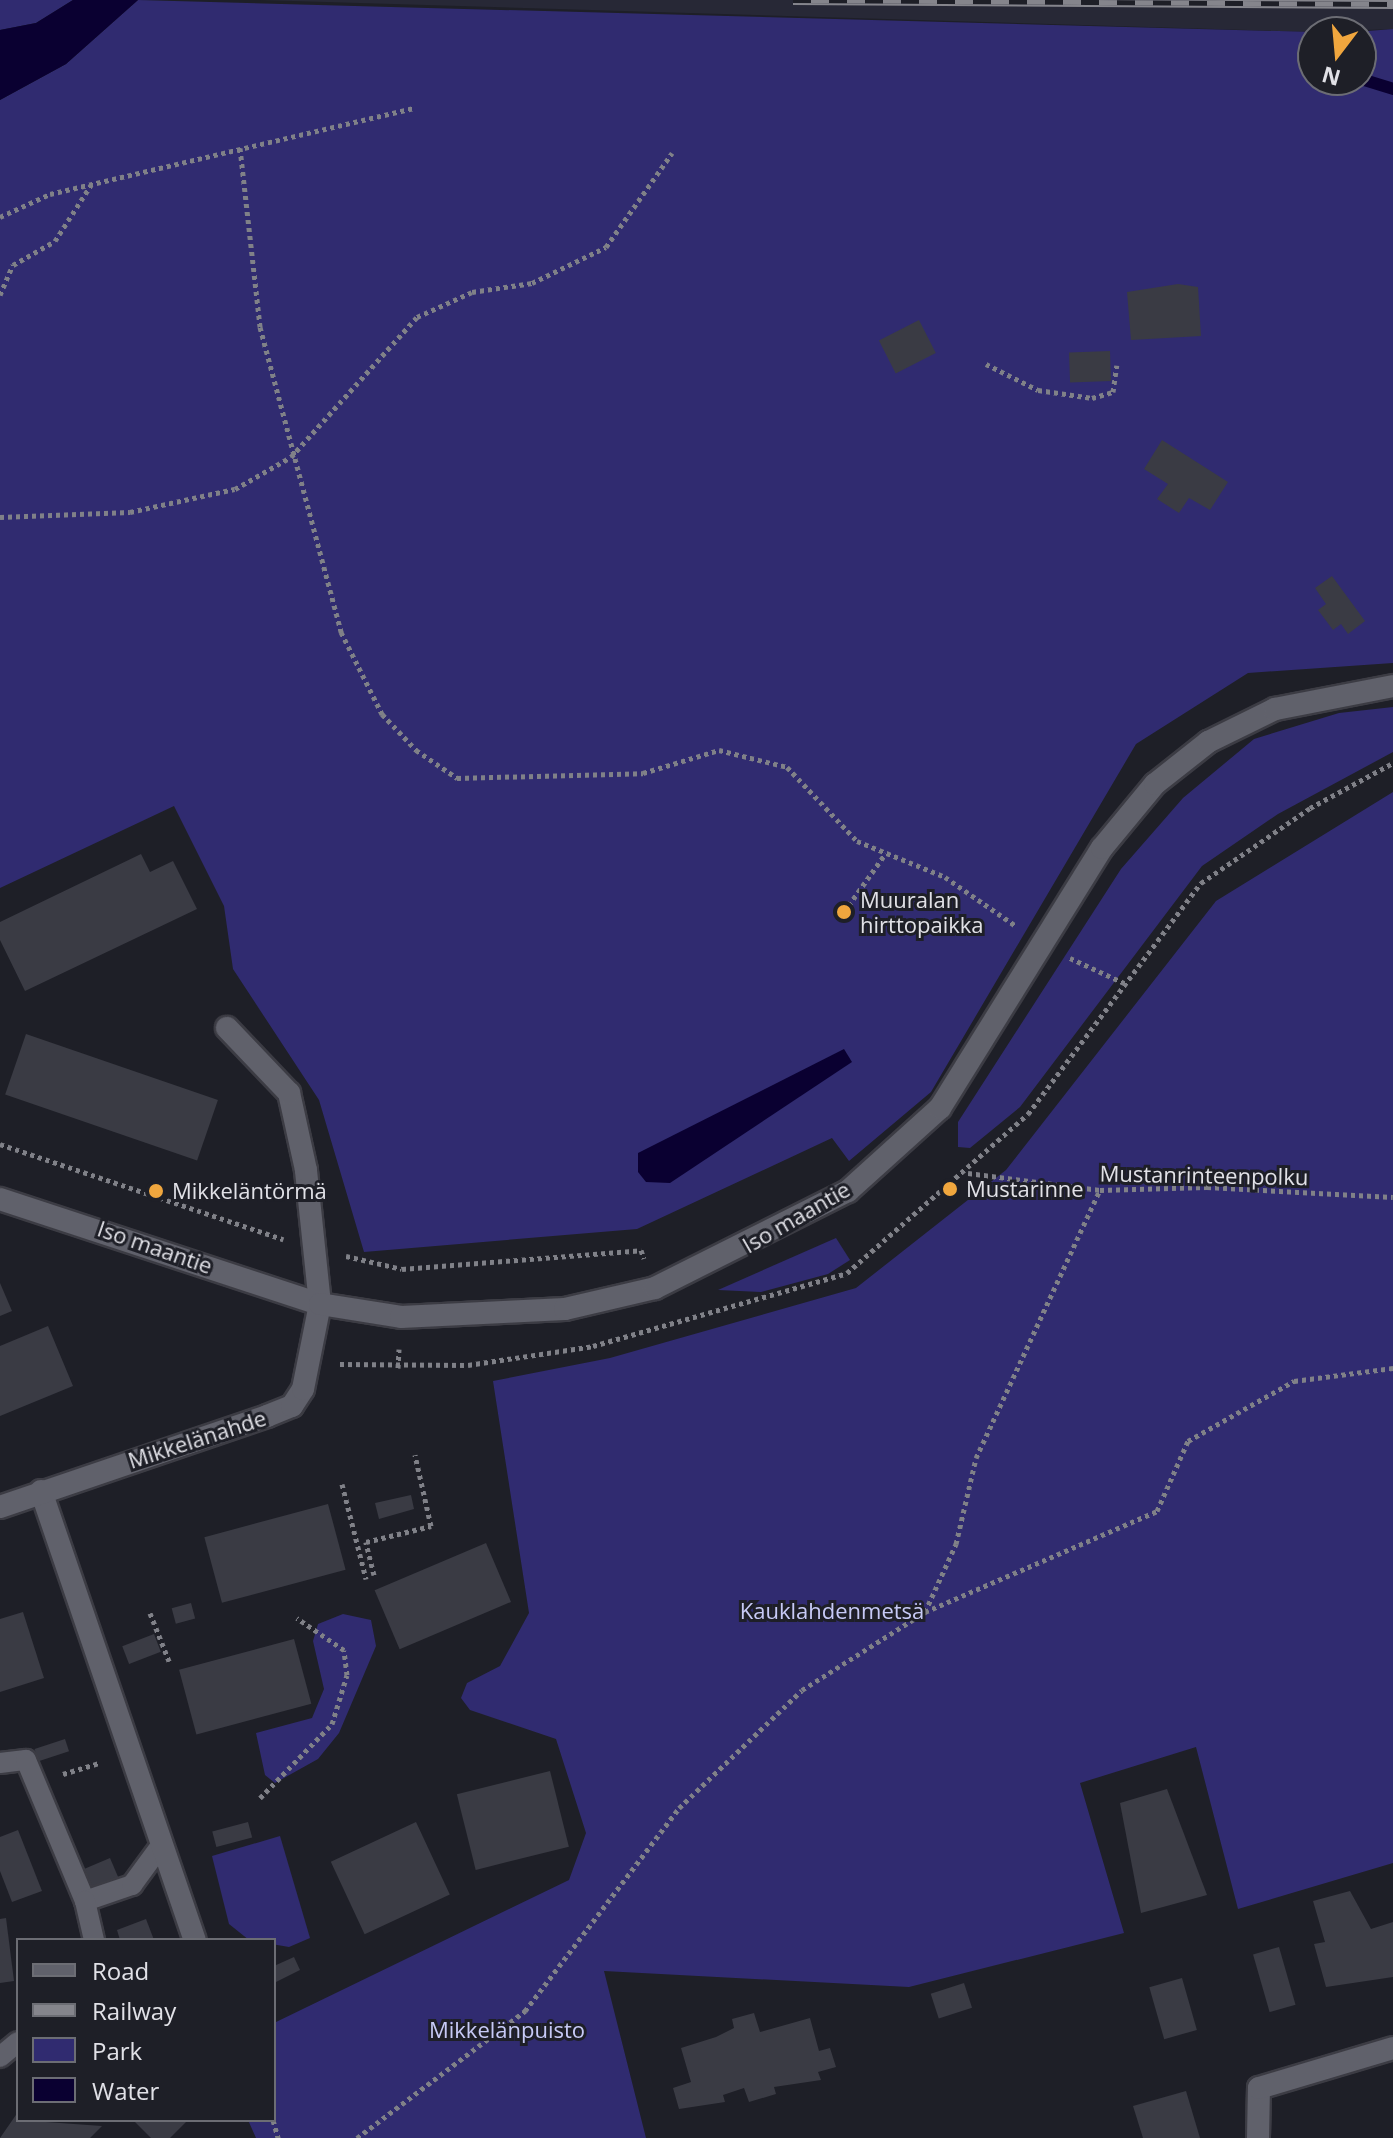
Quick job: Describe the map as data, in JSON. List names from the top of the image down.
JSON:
{
  "streets": {
    "main road": ["Iso maantie", "Mikkelänahde"],
    "path": ["Mustanrinteenpolku"]
  },
  "crossings": [
    ["Iso maantie", "Mikkelänahde"]
  ],
  "parks": ["Kauklahdenmetsä", "Mikkelänpuisto"],
  "places": ["Muuralan hirttopaikka", "Mustarinne", "Mikkeläntörmä"],
  "legend": [
    "Road",
    "Railway",
    "Park",
    "Water"
  ],
  "north": "bottom"
}
